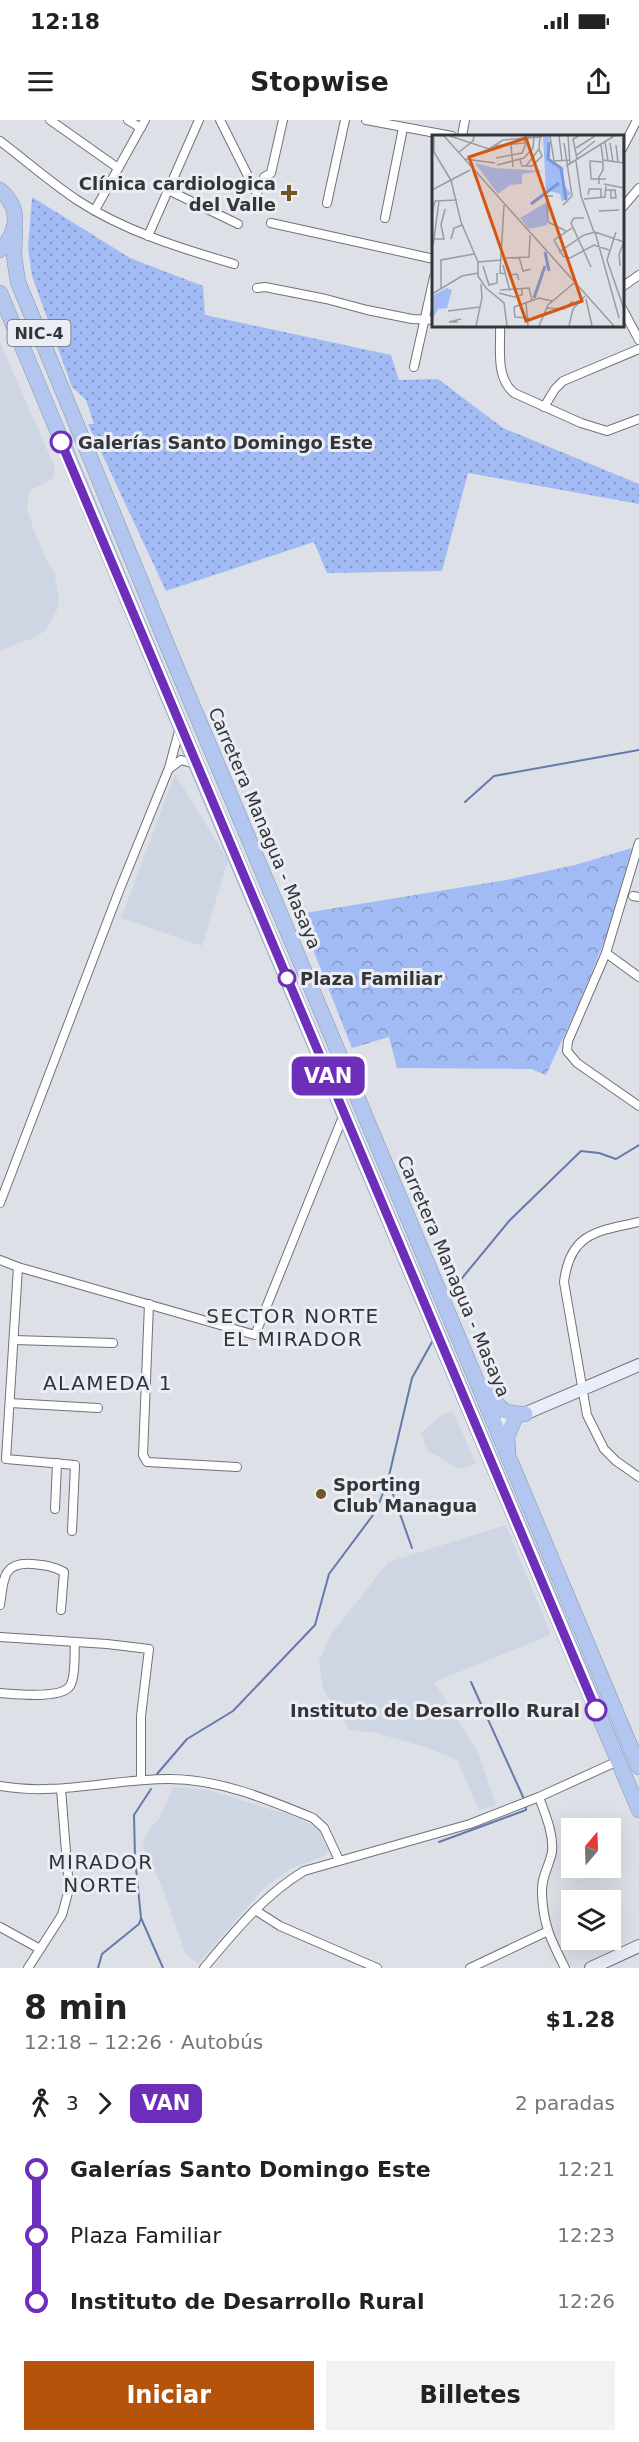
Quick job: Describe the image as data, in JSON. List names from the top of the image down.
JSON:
{
  "streets": {
    "highway": ["NIC-4", "Carretera Managua - Masaya"]
  },
  "crossings": [
    ["NIC-4", "Carretera Managua - Masaya"]
  ],
  "districts": ["SECTOR NORTE EL MIRADOR", "ALAMEDA 1", "MIRADOR NORTE"],
  "places": {
    "health": ["Clínica cardiologica del Valle"],
    "other": [
      "Galerías Santo Domingo Este",
      "Plaza Familiar",
      "Sporting Club Managua",
      "Instituto de Desarrollo Rural"
    ]
  },
  "lines": ["bus line VAN"],
  "north": "top",
  "page": {
    "status": "12:18",
    "header": "Stopwise",
    "on_map": "VAN",
    "heading": ["8 min", "12:18 – 12:26 · Autobús", "$1.28"],
    "legs": ["3", "VAN", "2 paradas"],
    "list": [
      {
        "name": "Galerías Santo Domingo Este",
        "value": "12:21"
      },
      {
        "name": "Plaza Familiar",
        "value": "12:23"
      },
      {
        "name": "Instituto de Desarrollo Rural",
        "value": "12:26"
      }
    ],
    "buttons": ["Iniciar", "Billetes"]
  }
}
